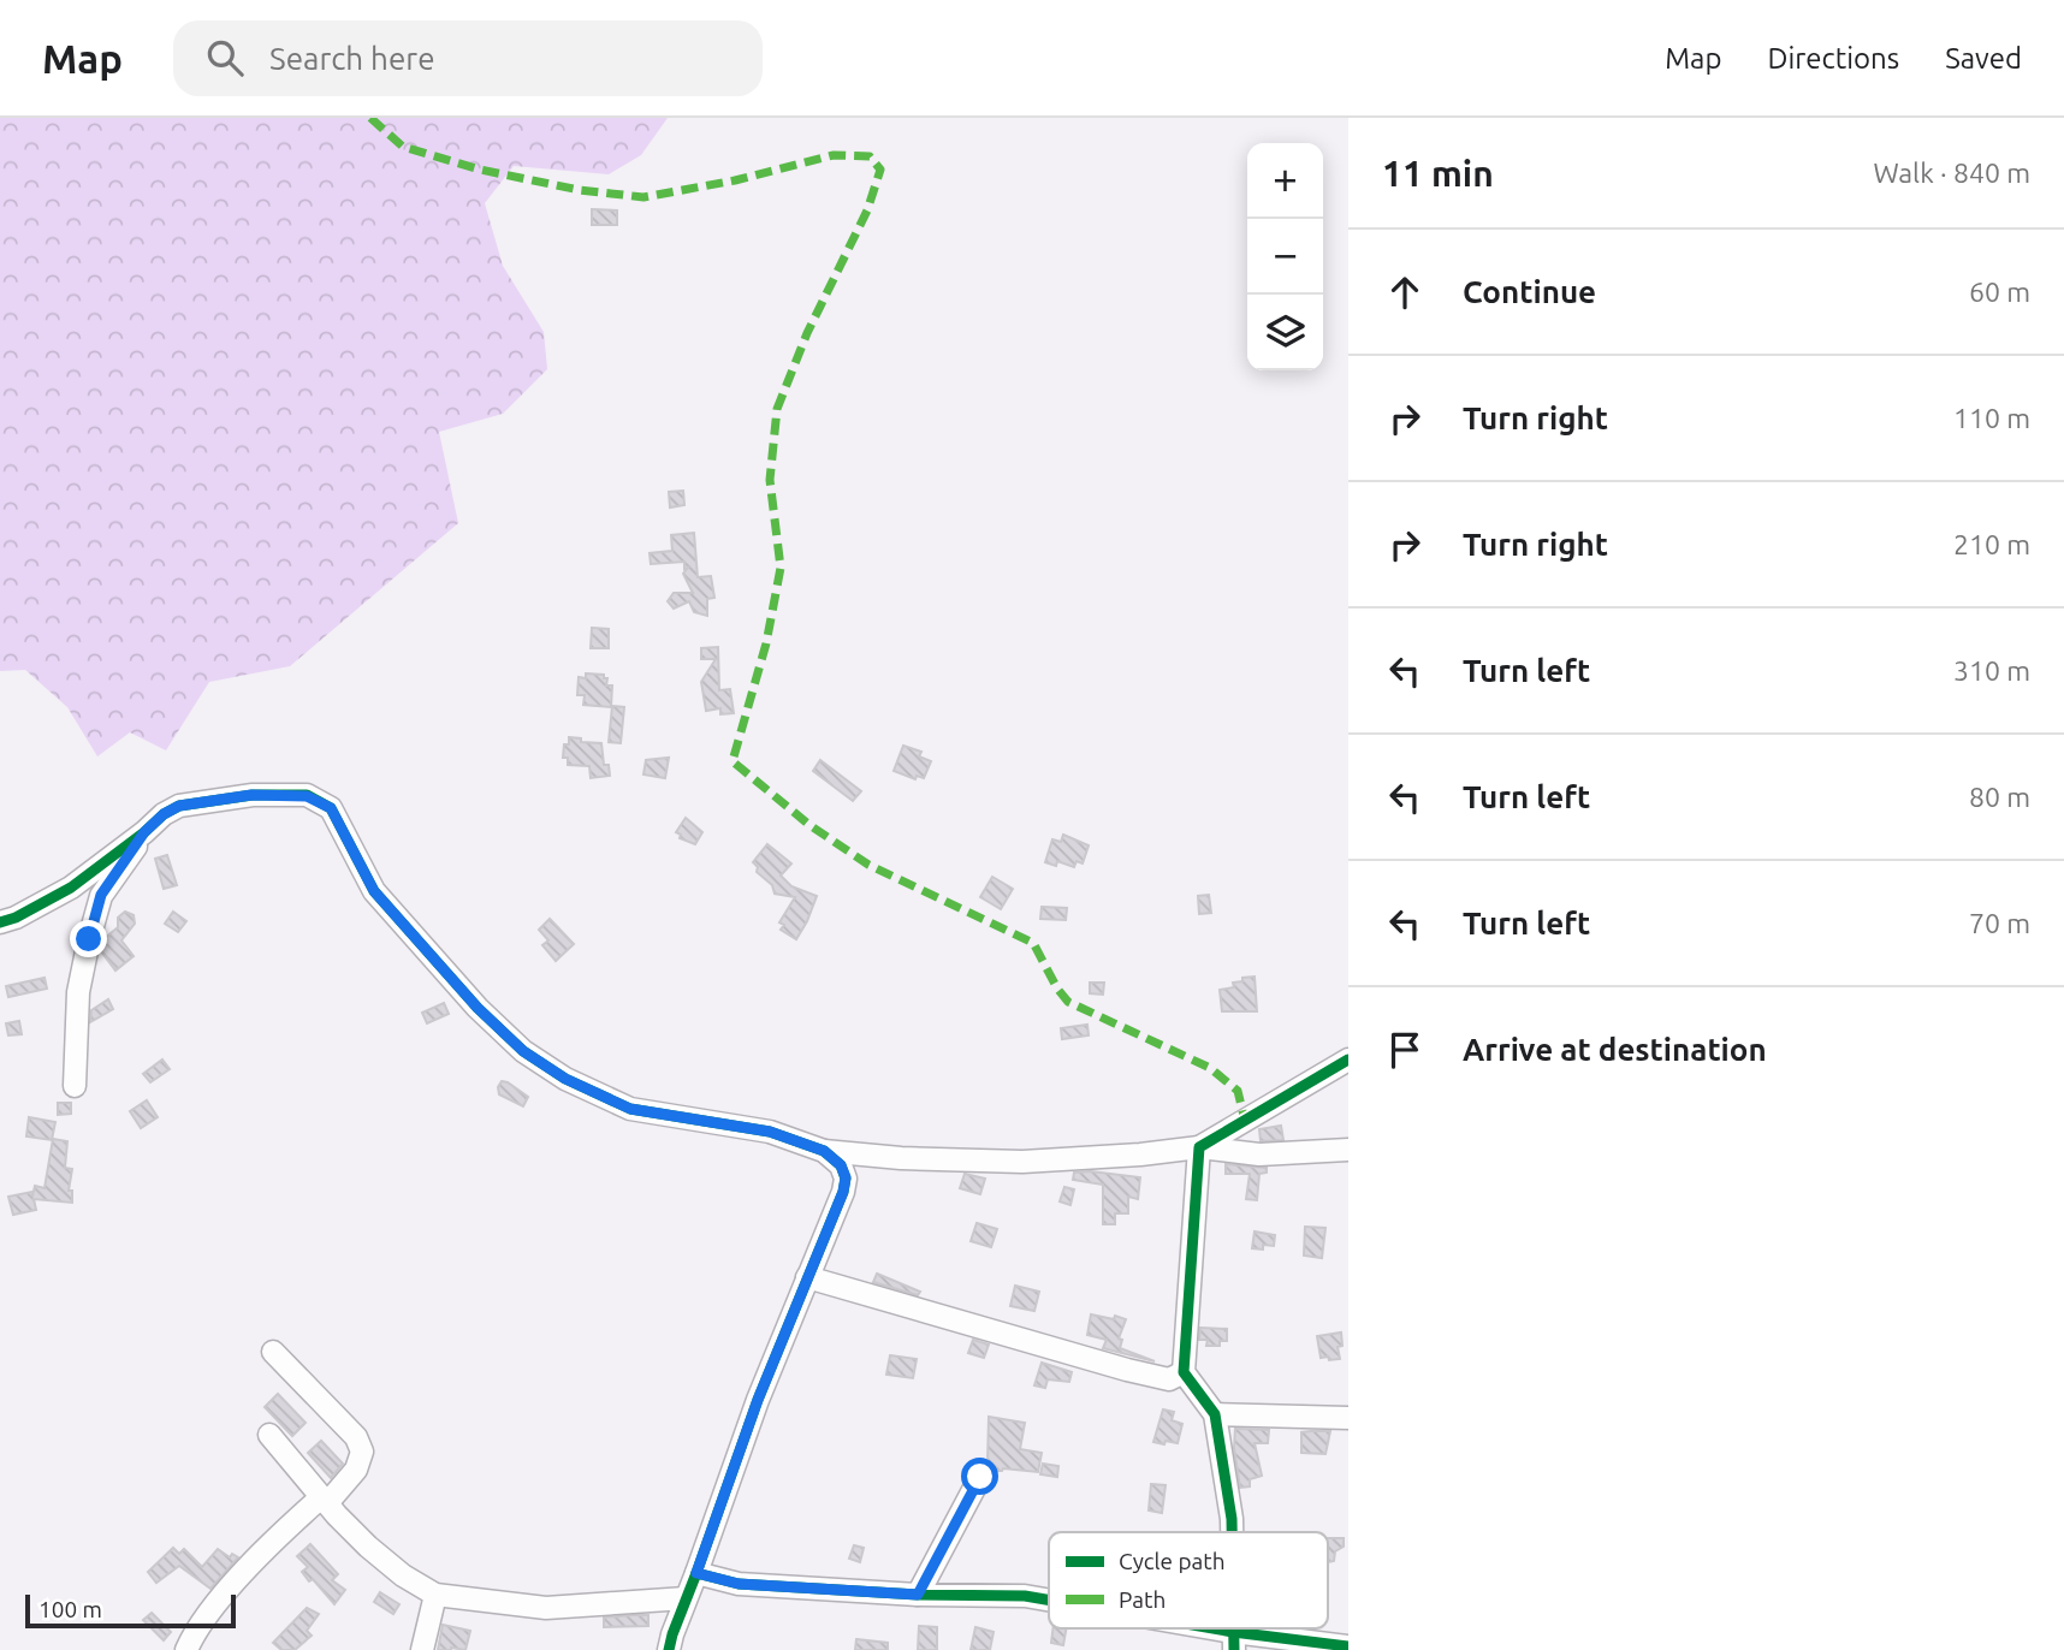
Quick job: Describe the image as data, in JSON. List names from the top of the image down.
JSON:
{
  "legend": ["Cycle path", "Path"],
  "scale_bar": "100 m",
  "page": {
    "header": "Map",
    "search": "Search here",
    "nav": ["Map", "Directions", "Saved"],
    "heading": ["11 min", "Walk · 840 m"],
    "map_buttons": ["+", "−"],
    "list": [
      ["Continue", "60 m"],
      ["Turn right", "110 m"],
      ["Turn right", "210 m"],
      ["Turn left", "310 m"],
      ["Turn left", "80 m"],
      ["Turn left", "70 m"],
      "Arrive at destination"
    ],
    "scale": "100 m"
  }
}
